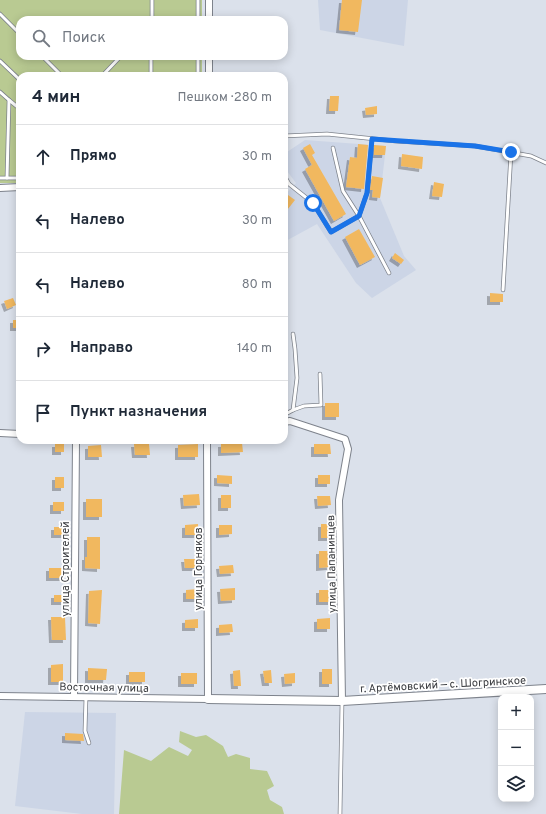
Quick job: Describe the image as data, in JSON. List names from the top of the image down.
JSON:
{
  "streets": {
    "street": [
      "улица Папанинцев",
      "улица Строителей",
      "улица Горняков",
      "г. Артёмовский — с. Шогринское",
      "Восточная улица"
    ]
  },
  "crossings": [
    ["улица Папанинцев", "г. Артёмовский — с. Шогринское"],
    ["улица Строителей", "Восточная улица"],
    ["улица Горняков", "г. Артёмовский — с. Шогринское"],
    ["улица Горняков", "Восточная улица"],
    ["г. Артёмовский — с. Шогринское", "Восточная улица"]
  ],
  "page": {
    "search": "Поиск",
    "heading": ["4 мин", "Пешком · 280 m"],
    "list": [
      ["Прямо", "30 m"],
      ["Налево", "30 m"],
      ["Налево", "80 m"],
      ["Направо", "140 m"],
      "Пункт назначения"
    ],
    "map_buttons": ["+", "−"]
  }
}
